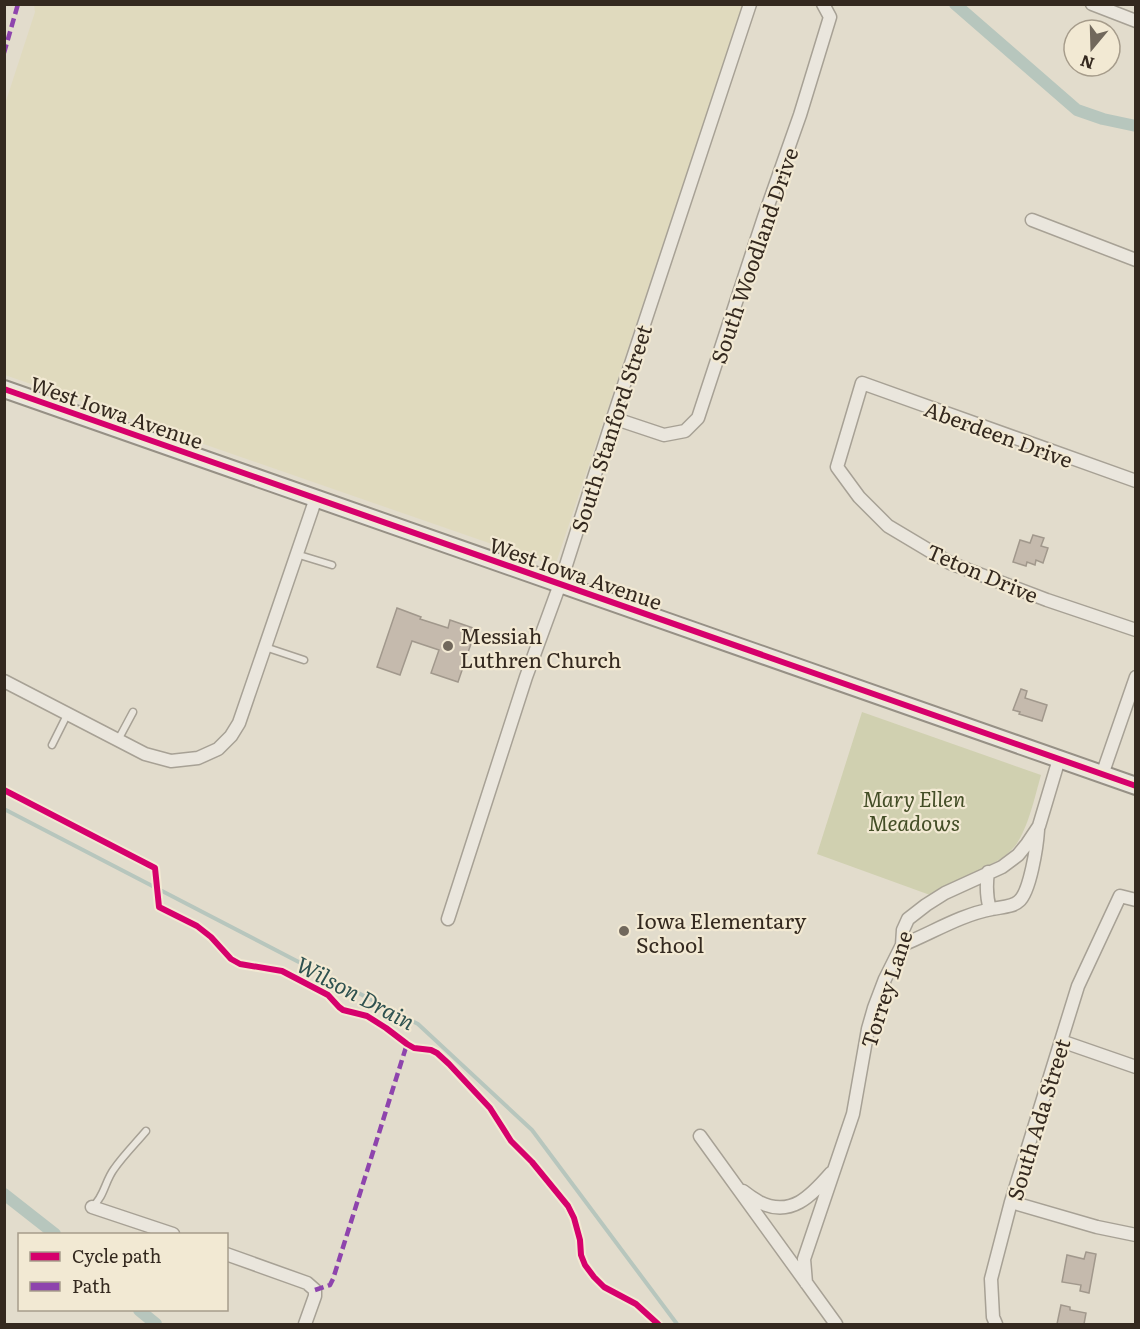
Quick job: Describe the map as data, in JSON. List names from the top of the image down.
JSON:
{
  "streets": {
    "street": [
      "South Woodland Drive",
      "West Iowa Avenue",
      "South Stanford Street",
      "Aberdeen Drive",
      "Teton Drive",
      "Torrey Lane",
      "South Ada Street"
    ]
  },
  "crossings": [
    ["South Woodland Drive", "South Stanford Street"],
    ["West Iowa Avenue", "South Stanford Street"],
    ["West Iowa Avenue", "Torrey Lane"],
    ["Aberdeen Drive", "Teton Drive"]
  ],
  "water": ["Wilson Drain"],
  "parks": ["Mary Ellen Meadows"],
  "places": ["Messiah Luthren Church", "Iowa Elementary School"],
  "legend": ["Cycle path", "Path"],
  "north": "bottom"
}
